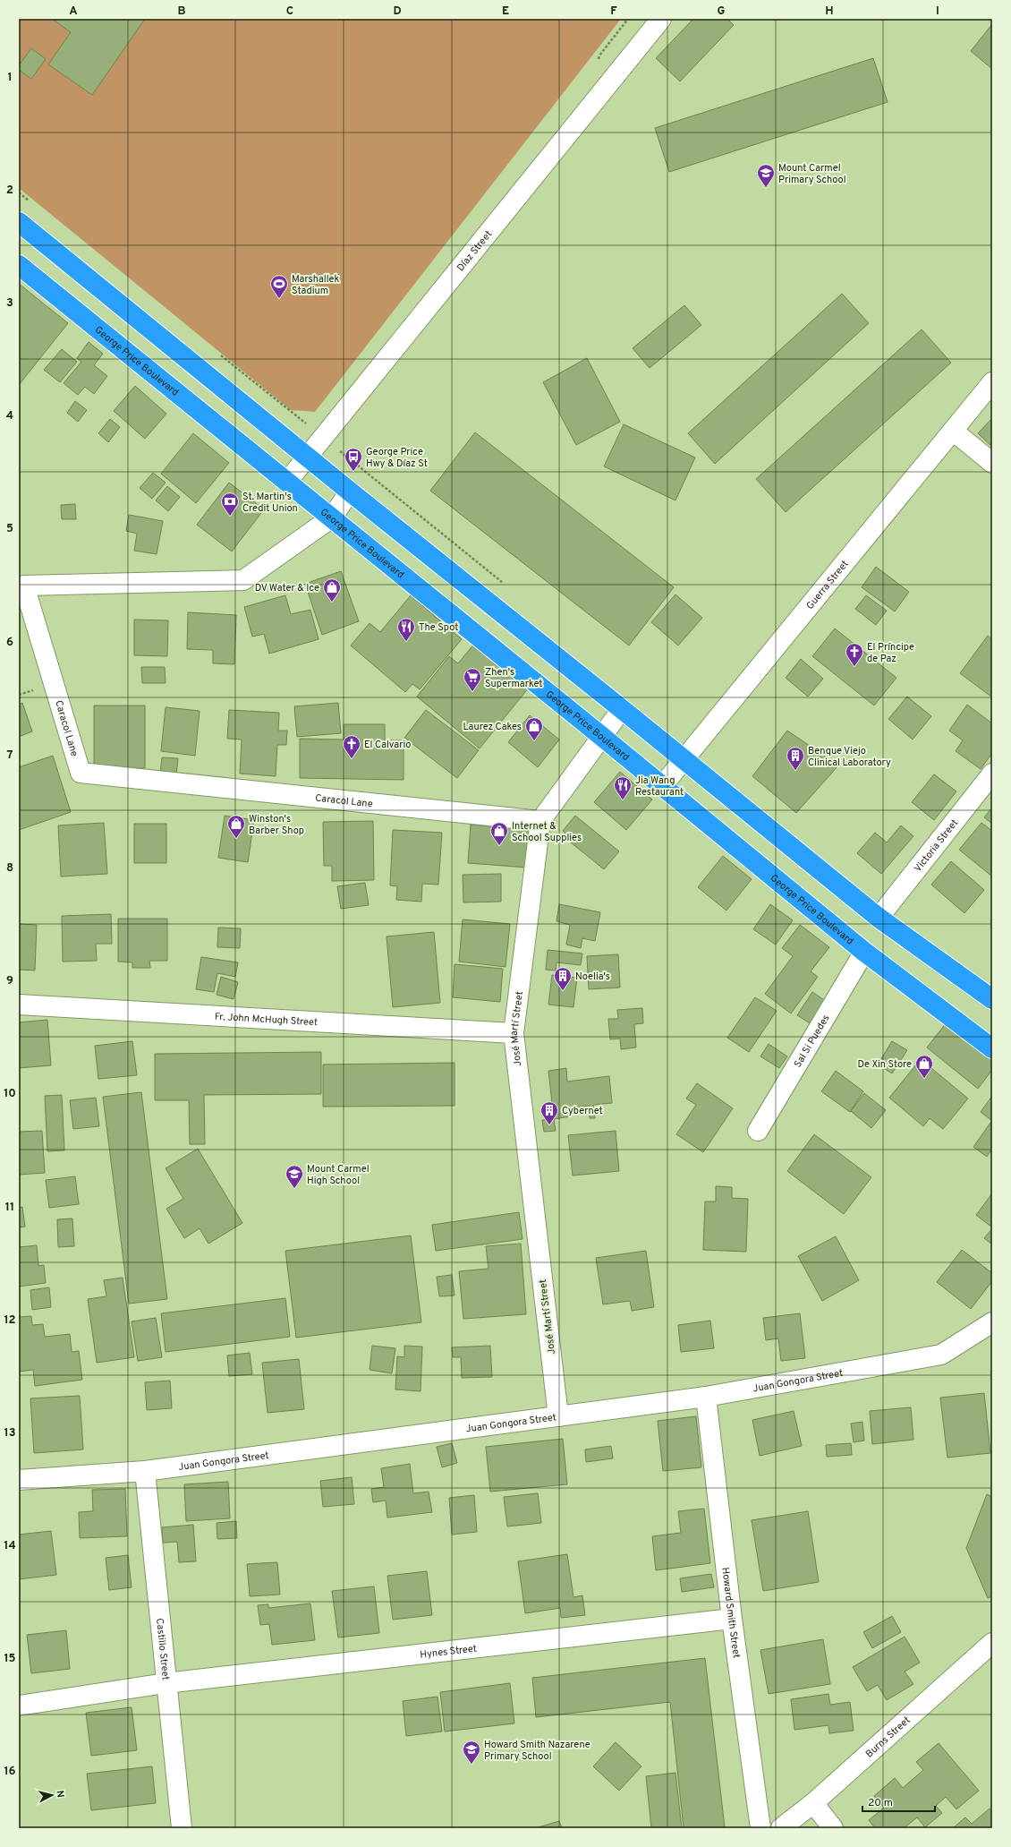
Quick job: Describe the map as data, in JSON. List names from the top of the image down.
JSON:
{
  "streets": {
    "highway": ["George Price Boulevard"],
    "street": [
      "Díaz Street",
      "Guerra Street",
      "Caracol Lane",
      "Victoria Street",
      "Fr. John McHugh Street",
      "José Martí Street",
      "Sal Si Puedes",
      "Juan Gongora Street",
      "Howard Smith Street",
      "Castillo Street",
      "Hynes Street",
      "Burns Street"
    ]
  },
  "crossings": [
    ["Díaz Street", "George Price Boulevard"],
    ["George Price Boulevard", "Guerra Street"],
    ["George Price Boulevard", "Caracol Lane"],
    ["George Price Boulevard", "José Martí Street"],
    ["George Price Boulevard", "Sal Si Puedes"],
    ["Caracol Lane", "José Martí Street"],
    ["Fr. John McHugh Street", "José Martí Street"],
    ["José Martí Street", "Juan Gongora Street"],
    ["Juan Gongora Street", "Howard Smith Street"],
    ["Juan Gongora Street", "Castillo Street"],
    ["Howard Smith Street", "Hynes Street"],
    ["Castillo Street", "Hynes Street"]
  ],
  "places": {
    "school or university": ["Mount Carmel Primary School", "Mount Carmel High School", "Howard Smith Nazarene Primary School"],
    "sports": ["Marshallek Stadium"],
    "bus stop": ["George Price Hwy & Díaz St"],
    "bank": ["St. Martin's Credit Union"],
    "shop": [
      "DV Water & Ice",
      "Laurez Cakes",
      "Winston's Barber Shop",
      "Internet & School Supplies",
      "De Xin Store"
    ],
    "restaurant": ["The Spot", "Jia Wang Restaurant"],
    "church": ["El Príncipe de Paz", "El Calvario"],
    "supermarket": ["Zhen's Supermarket"],
    "building": ["Benque Viejo Clinical Laboratory", "Noelia's", "Cybernet"]
  },
  "scale_bar": "20 m",
  "north": "right",
  "grid": {
    "columns": [
      "A",
      "B",
      "C",
      "D",
      "E",
      "F",
      "G",
      "H",
      "I"
    ],
    "rows": [
      "1",
      "2",
      "3",
      "4",
      "5",
      "6",
      "7",
      "8",
      "9",
      "10",
      "11",
      "12",
      "13",
      "14",
      "15",
      "16"
    ]
  }
}
